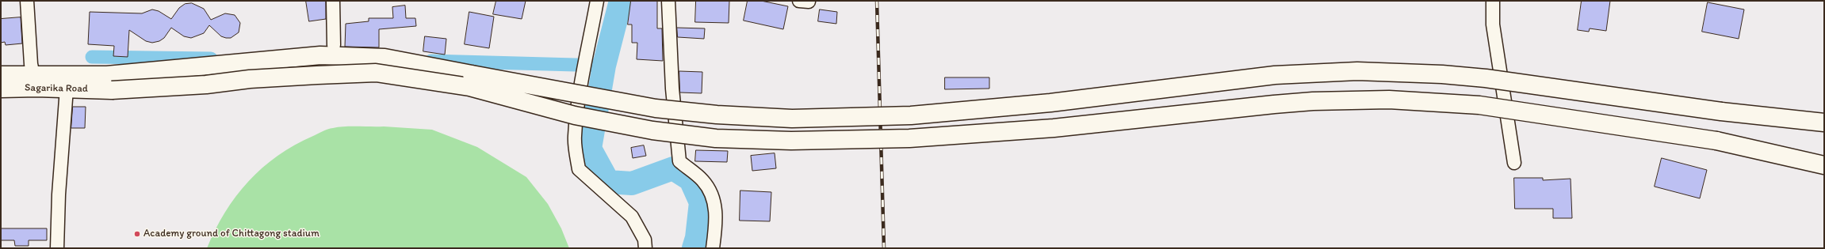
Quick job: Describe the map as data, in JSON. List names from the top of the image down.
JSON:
{
  "streets": {
    "main road": ["Sagarika Road"]
  },
  "places": ["Academy ground of Chittagong stadium"]
}
